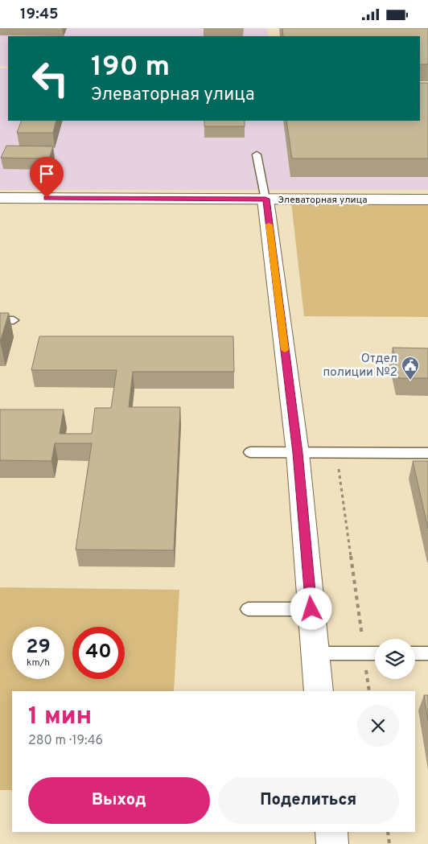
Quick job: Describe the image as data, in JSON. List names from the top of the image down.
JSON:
{
  "streets": {
    "street": ["Элеваторная улица"]
  },
  "places": {
    "public building": ["Отдел полиции №2"]
  },
  "page": {
    "status": "19:45",
    "turn": ["190 m", "Элеваторная улица"],
    "speed": "29 km/h",
    "limit": "40",
    "heading": ["1 мин", "280 m · 19:46"],
    "buttons": ["Выход", "Поделиться"]
  }
}
